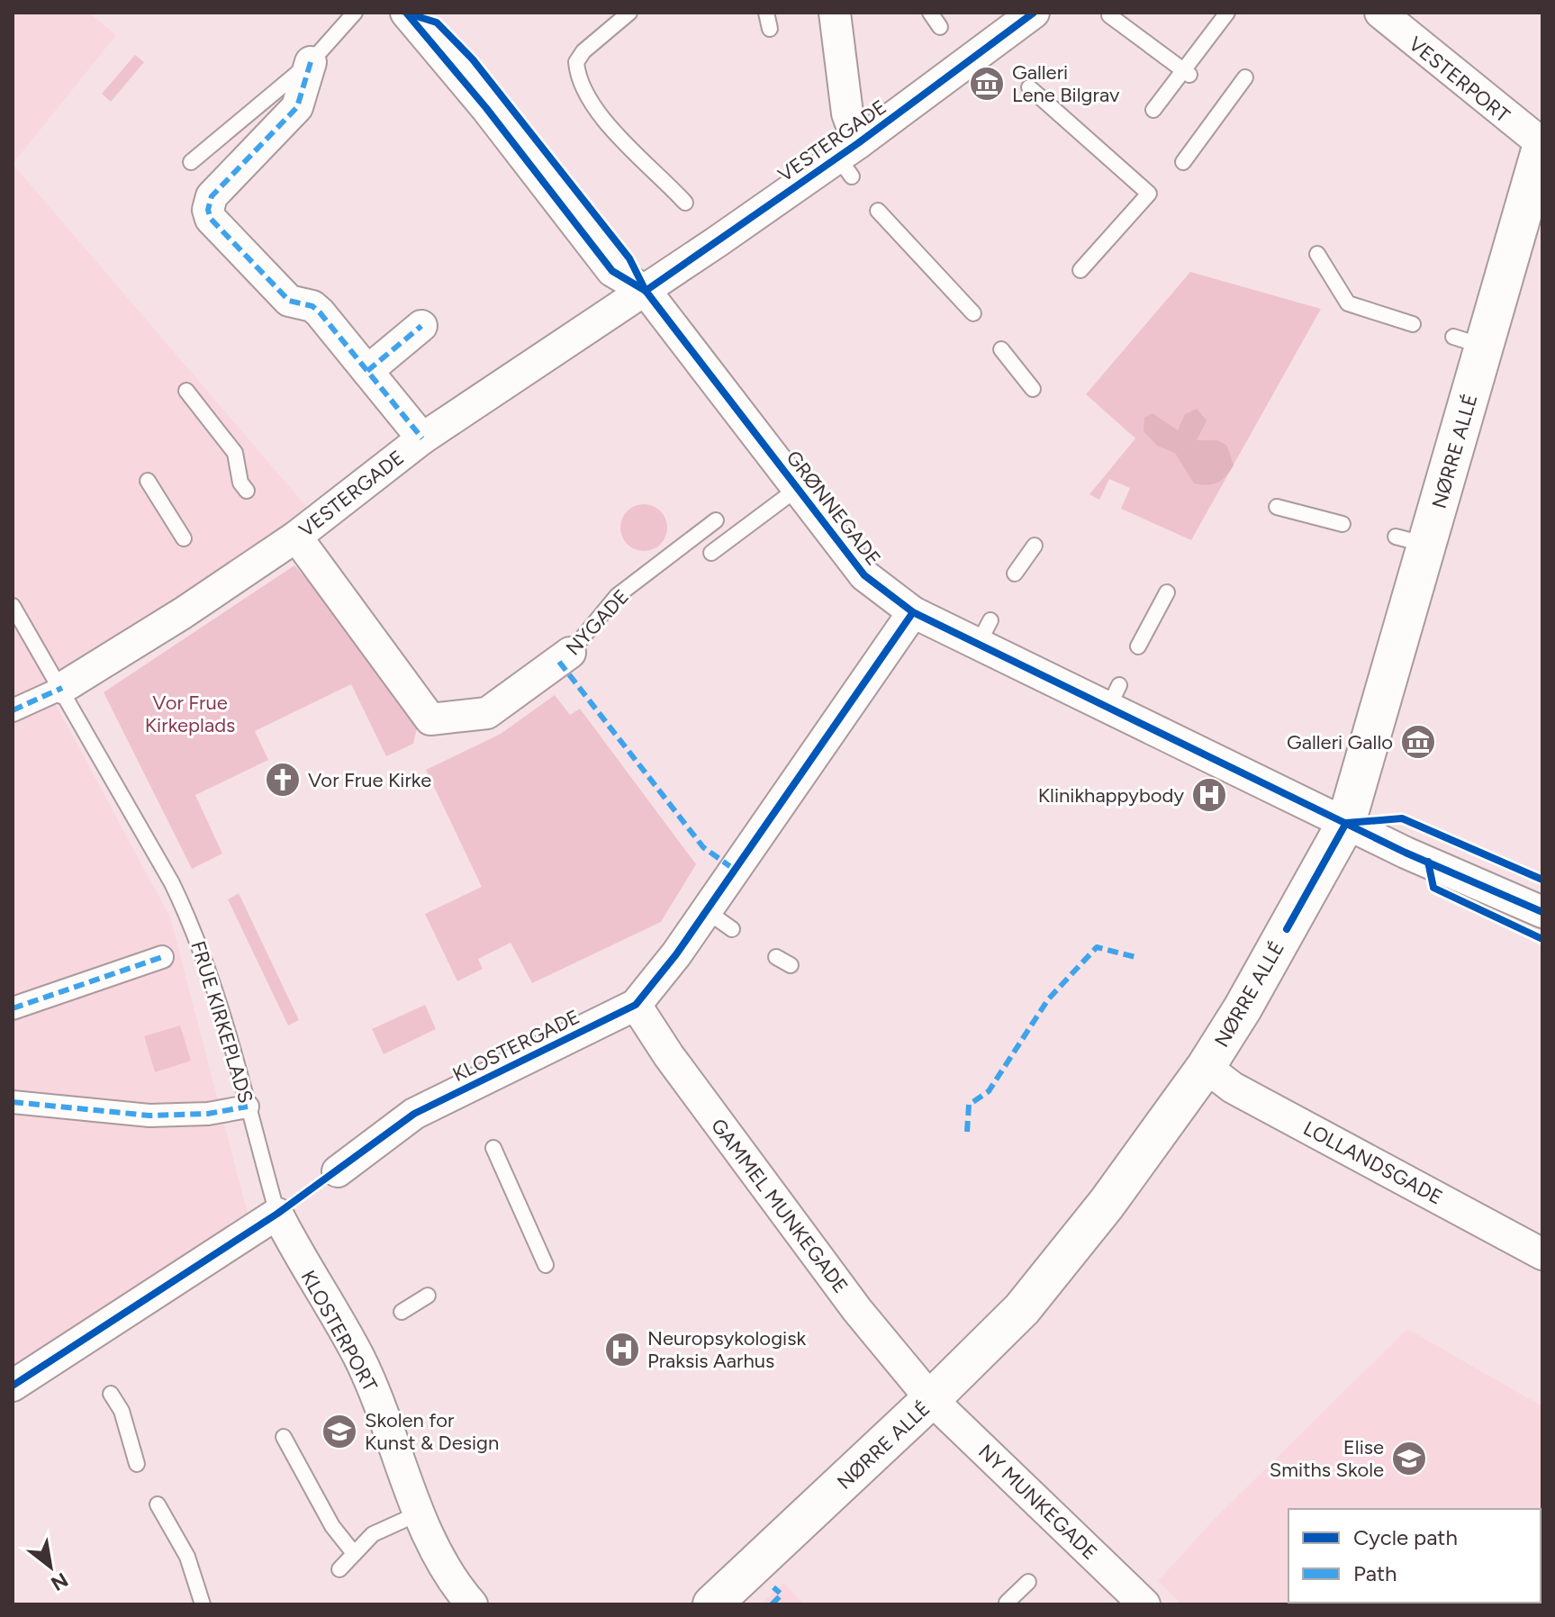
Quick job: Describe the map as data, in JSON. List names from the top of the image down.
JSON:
{
  "streets": {
    "street": [
      "VESTERPORT",
      "VESTERGADE",
      "NØRRE ALLÉ",
      "GRØNNEGADE",
      "NYGADE",
      "KLOSTERGADE",
      "LOLLANDSGADE",
      "GAMMEL MUNKEGADE",
      "KLOSTERPORT",
      "NY MUNKEGADE"
    ],
    "lane": ["FRUE KIRKEPLADS"]
  },
  "crossings": [
    ["VESTERPORT", "NØRRE ALLÉ"],
    ["VESTERGADE", "GRØNNEGADE"],
    ["VESTERGADE", "NYGADE"],
    ["VESTERGADE", "FRUE KIRKEPLADS"],
    ["NØRRE ALLÉ", "GRØNNEGADE"],
    ["NØRRE ALLÉ", "LOLLANDSGADE"],
    ["NØRRE ALLÉ", "GAMMEL MUNKEGADE"],
    ["NØRRE ALLÉ", "NY MUNKEGADE"],
    ["GRØNNEGADE", "KLOSTERGADE"],
    ["FRUE KIRKEPLADS", "KLOSTERPORT"],
    ["KLOSTERGADE", "GAMMEL MUNKEGADE"],
    ["GAMMEL MUNKEGADE", "NY MUNKEGADE"]
  ],
  "parks": ["Vor Frue Kirkeplads"],
  "places": {
    "museum": ["Galleri Lene Bilgrav", "Galleri Gallo"],
    "church": ["Vor Frue Kirke"],
    "hospital": ["Klinikhappybody", "Neuropsykologisk Praksis Aarhus"],
    "school or university": ["Skolen for Kunst & Design", "Elise Smiths Skole"]
  },
  "legend": ["Cycle path", "Path"],
  "north": "bottom right"
}
